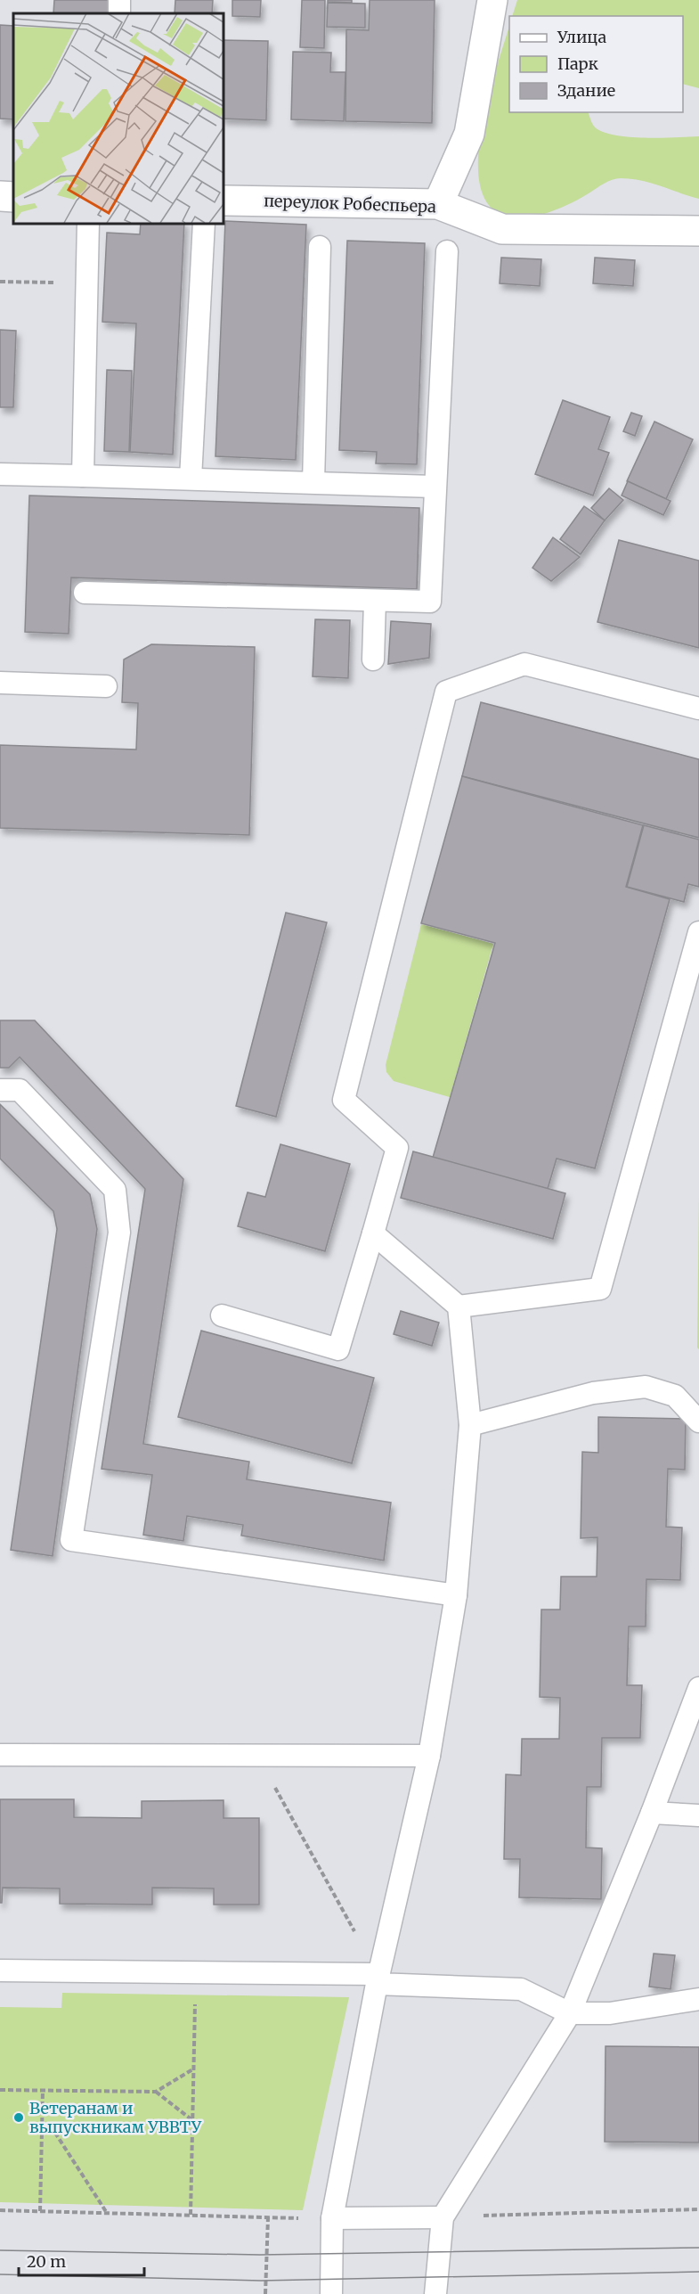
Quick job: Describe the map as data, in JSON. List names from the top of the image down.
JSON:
{
  "streets": {
    "street": ["переулок Робеспьера"]
  },
  "places": ["Ветеранам и выпускникам УВВТУ"],
  "legend": ["Улица", "Парк", "Здание"],
  "scale_bar": "20 m"
}
